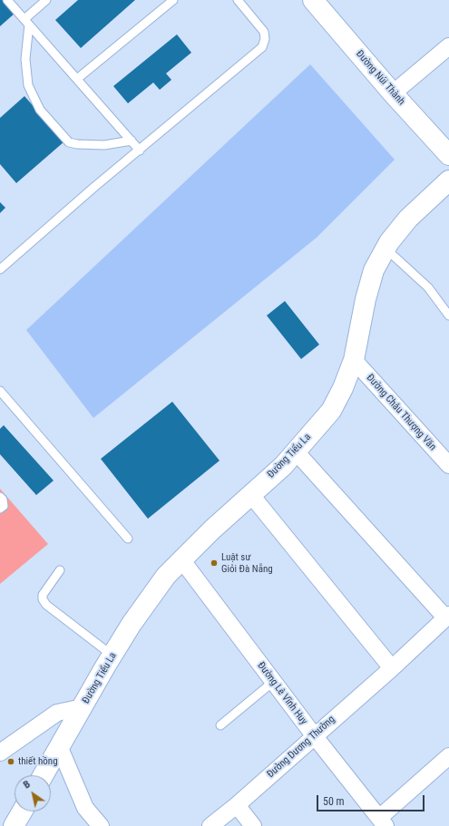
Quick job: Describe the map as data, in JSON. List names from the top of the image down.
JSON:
{
  "streets": {
    "main road": ["Đường Núi Thành", "Đường Tiểu La"],
    "street": ["Đường Châu Thượng Văn", "Đường Lê Vĩnh Huy", "Đường Dương Thường"]
  },
  "crossings": [
    ["Đường Châu Thượng Văn", "Đường Tiểu La"],
    ["Đường Tiểu La", "Đường Lê Vĩnh Huy"],
    ["Đường Tiểu La", "Đường Dương Thường"],
    ["Đường Lê Vĩnh Huy", "Đường Dương Thường"]
  ],
  "places": ["Luật sư Giỏi Đà Nẵng", "thiết hồng"],
  "scale_bar": "50 m",
  "north": "top left"
}
